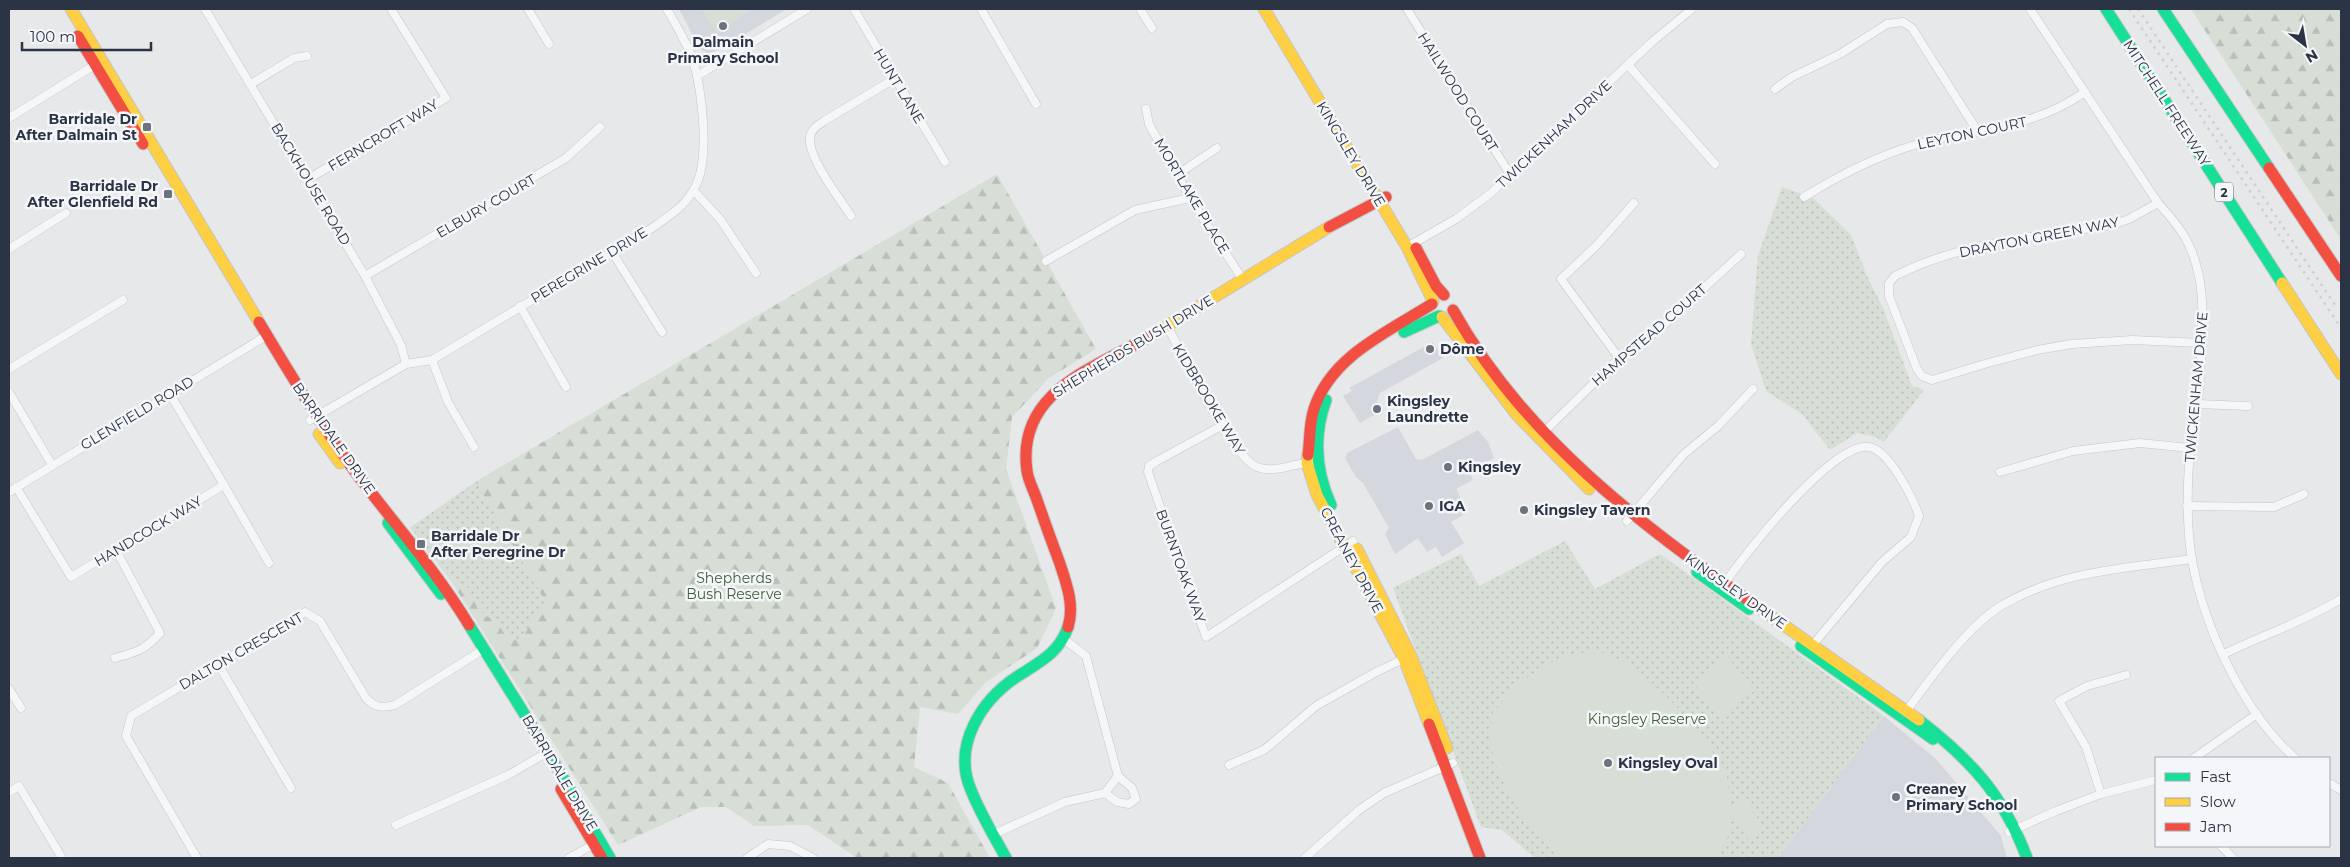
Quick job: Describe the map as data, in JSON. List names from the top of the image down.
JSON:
{
  "streets": {
    "main road": [
      "MITCHELL FREEWAY",
      "KINGSLEY DRIVE",
      "2",
      "SHEPHERDS BUSH DRIVE",
      "BARRIDALE DRIVE",
      "CREANEY DRIVE"
    ],
    "street": [
      "HUNT LANE",
      "HAILWOOD COURT",
      "LEYTON COURT",
      "TWICKENHAM DRIVE",
      "FERNCROFT WAY",
      "BACKHOUSE ROAD",
      "MORTLAKE PLACE",
      "ELBURY COURT",
      "DRAYTON GREEN WAY",
      "PEREGRINE DRIVE",
      "HAMPSTEAD COURT",
      "KIDBROOKE WAY",
      "GLENFIELD ROAD",
      "HANDCOCK WAY",
      "BURNTOAK WAY",
      "DALTON CRESCENT"
    ]
  },
  "crossings": [
    ["HAILWOOD COURT", "TWICKENHAM DRIVE"],
    ["LEYTON COURT", "TWICKENHAM DRIVE"],
    ["TWICKENHAM DRIVE", "KINGSLEY DRIVE"],
    ["TWICKENHAM DRIVE", "DRAYTON GREEN WAY"],
    ["FERNCROFT WAY", "BACKHOUSE ROAD"],
    ["KINGSLEY DRIVE", "HAMPSTEAD COURT"],
    ["KINGSLEY DRIVE", "SHEPHERDS BUSH DRIVE"],
    ["KINGSLEY DRIVE", "CREANEY DRIVE"],
    ["BACKHOUSE ROAD", "ELBURY COURT"],
    ["BACKHOUSE ROAD", "PEREGRINE DRIVE"],
    ["MORTLAKE PLACE", "SHEPHERDS BUSH DRIVE"],
    ["PEREGRINE DRIVE", "BARRIDALE DRIVE"],
    ["SHEPHERDS BUSH DRIVE", "KIDBROOKE WAY"],
    ["KIDBROOKE WAY", "CREANEY DRIVE"],
    ["KIDBROOKE WAY", "BURNTOAK WAY"],
    ["GLENFIELD ROAD", "BARRIDALE DRIVE"],
    ["GLENFIELD ROAD", "HANDCOCK WAY"],
    ["BARRIDALE DRIVE", "DALTON CRESCENT"],
    ["CREANEY DRIVE", "BURNTOAK WAY"]
  ],
  "parks": ["Shepherds Bush Reserve", "Kingsley Reserve"],
  "places": {
    "other": [
      "Dalmain Primary School",
      "Dôme",
      "Kingsley Laundrette",
      "Kingsley",
      "IGA",
      "Kingsley Tavern",
      "Kingsley Oval",
      "Creaney Primary School"
    ],
    "transit": ["Barridale Dr After Dalmain St", "Barridale Dr After Glenfield Rd", "Barridale Dr After Peregrine Dr"]
  },
  "legend": ["Fast", "Slow", "Jam"],
  "scale_bar": "100 m",
  "north": "bottom right"
}
